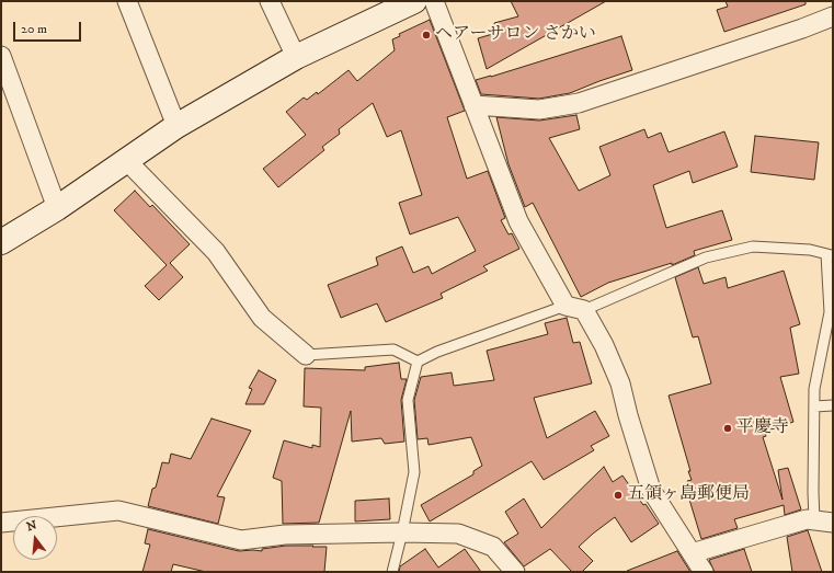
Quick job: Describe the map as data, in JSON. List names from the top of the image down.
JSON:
{
  "places": ["ヘアーサロン さかい", "平慶寺", "五領ヶ島郵便局"],
  "scale_bar": "20 m",
  "north": "top"
}
